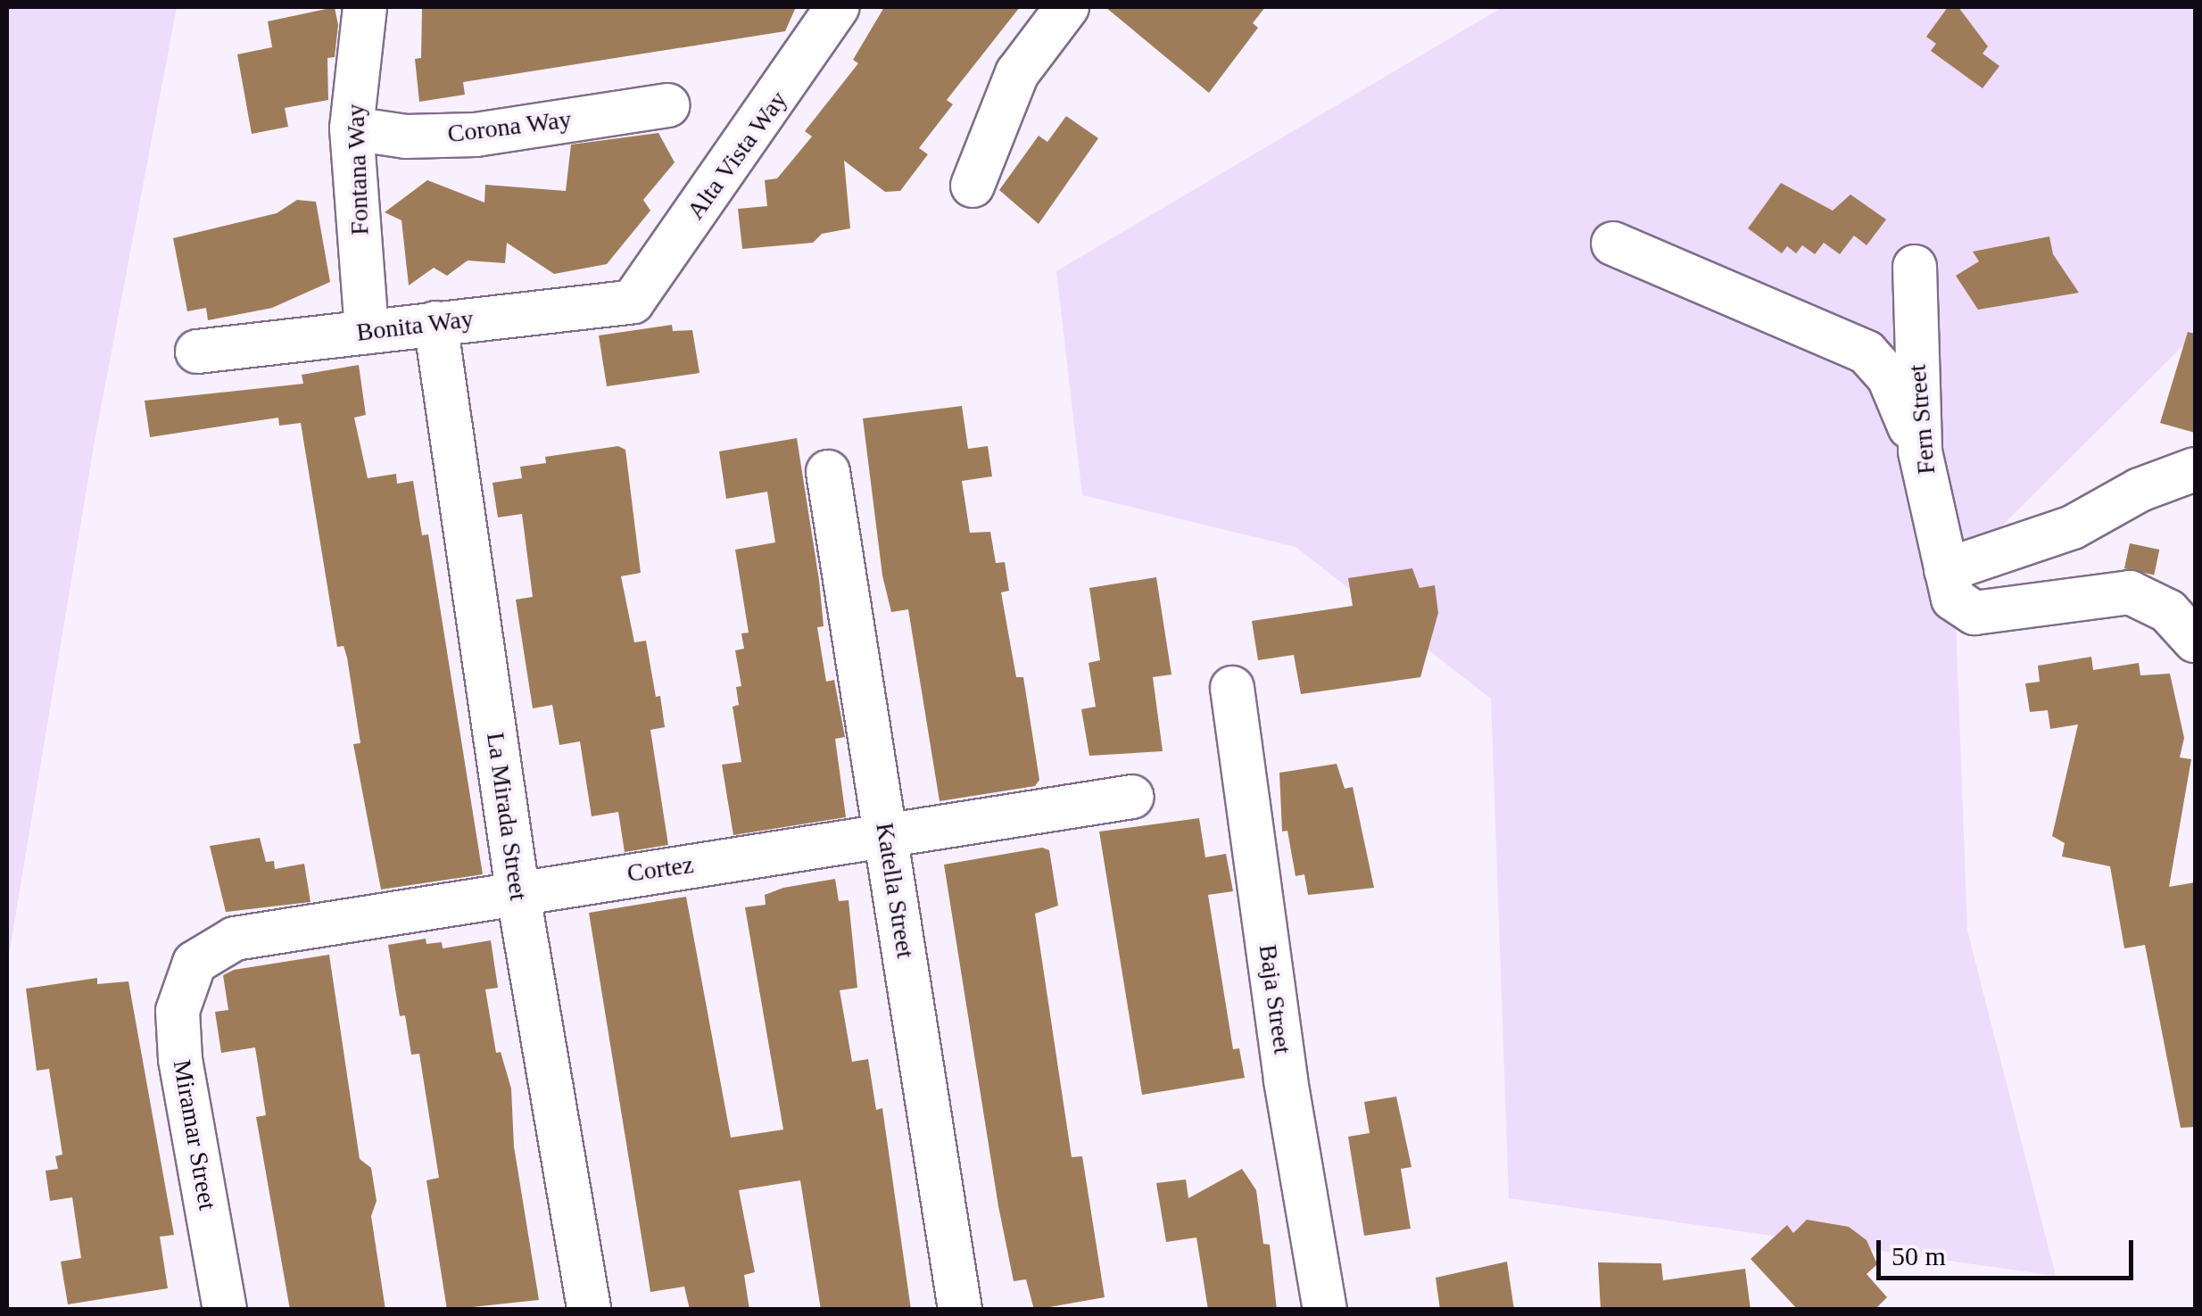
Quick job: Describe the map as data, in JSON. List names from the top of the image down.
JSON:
{
  "streets": {
    "street": [
      "Corona Way",
      "Alta Vista Way",
      "Fontana Way",
      "Bonita Way",
      "Fern Street",
      "La Mirada Street",
      "Cortez",
      "Katella Street",
      "Baja Street",
      "Miramar Street"
    ]
  },
  "crossings": [
    ["Corona Way", "Fontana Way"],
    ["Alta Vista Way", "Bonita Way"],
    ["Fontana Way", "Bonita Way"],
    ["Bonita Way", "La Mirada Street"],
    ["La Mirada Street", "Cortez"],
    ["Cortez", "Katella Street"],
    ["Cortez", "Miramar Street"]
  ],
  "scale_bar": "50 m"
}
